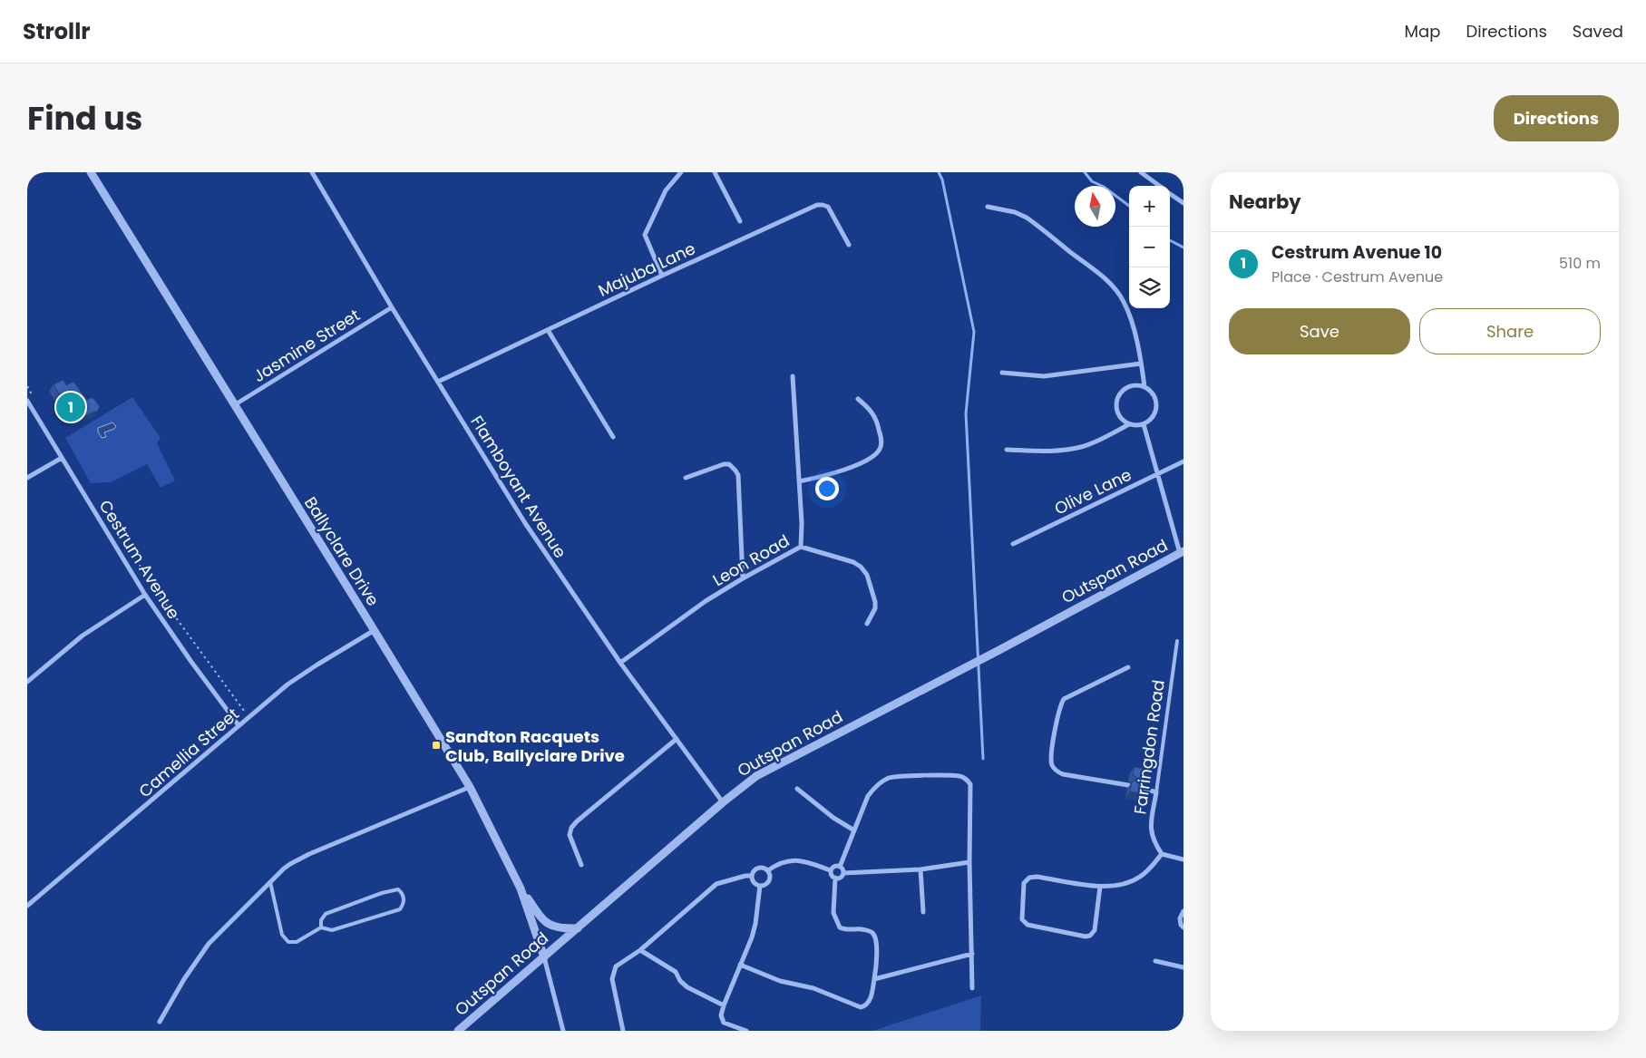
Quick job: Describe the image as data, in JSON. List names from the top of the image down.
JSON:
{
  "streets": {
    "street": [
      "Majuba Lane",
      "Jasmine Street",
      "Flamboyant Avenue",
      "Olive Lane",
      "Ballyclare Drive",
      "Cestrum Avenue",
      "Leon Road",
      "Outspan Road",
      "Farringdon Road",
      "Camellia Street"
    ]
  },
  "crossings": [
    ["Majuba Lane", "Flamboyant Avenue"],
    ["Jasmine Street", "Flamboyant Avenue"],
    ["Jasmine Street", "Ballyclare Drive"],
    ["Flamboyant Avenue", "Leon Road"],
    ["Flamboyant Avenue", "Outspan Road"],
    ["Ballyclare Drive", "Outspan Road"],
    ["Ballyclare Drive", "Camellia Street"],
    ["Cestrum Avenue", "Camellia Street"]
  ],
  "places": {
    "transit": ["Sandton Racquets Club, Ballyclare Drive"]
  },
  "north": "top",
  "page": {
    "header": "Strollr",
    "nav": ["Map", "Directions", "Saved"],
    "title": "Find us",
    "buttons": [
      "Directions",
      ["Save", "Share"]
    ],
    "heading": "Nearby",
    "map_buttons": ["+", "−"],
    "list": [
      {
        "mark": "1",
        "name": "Cestrum Avenue 10",
        "note": "Place · Cestrum Avenue",
        "value": "510 m"
      }
    ],
    "pins": "1"
  }
}
